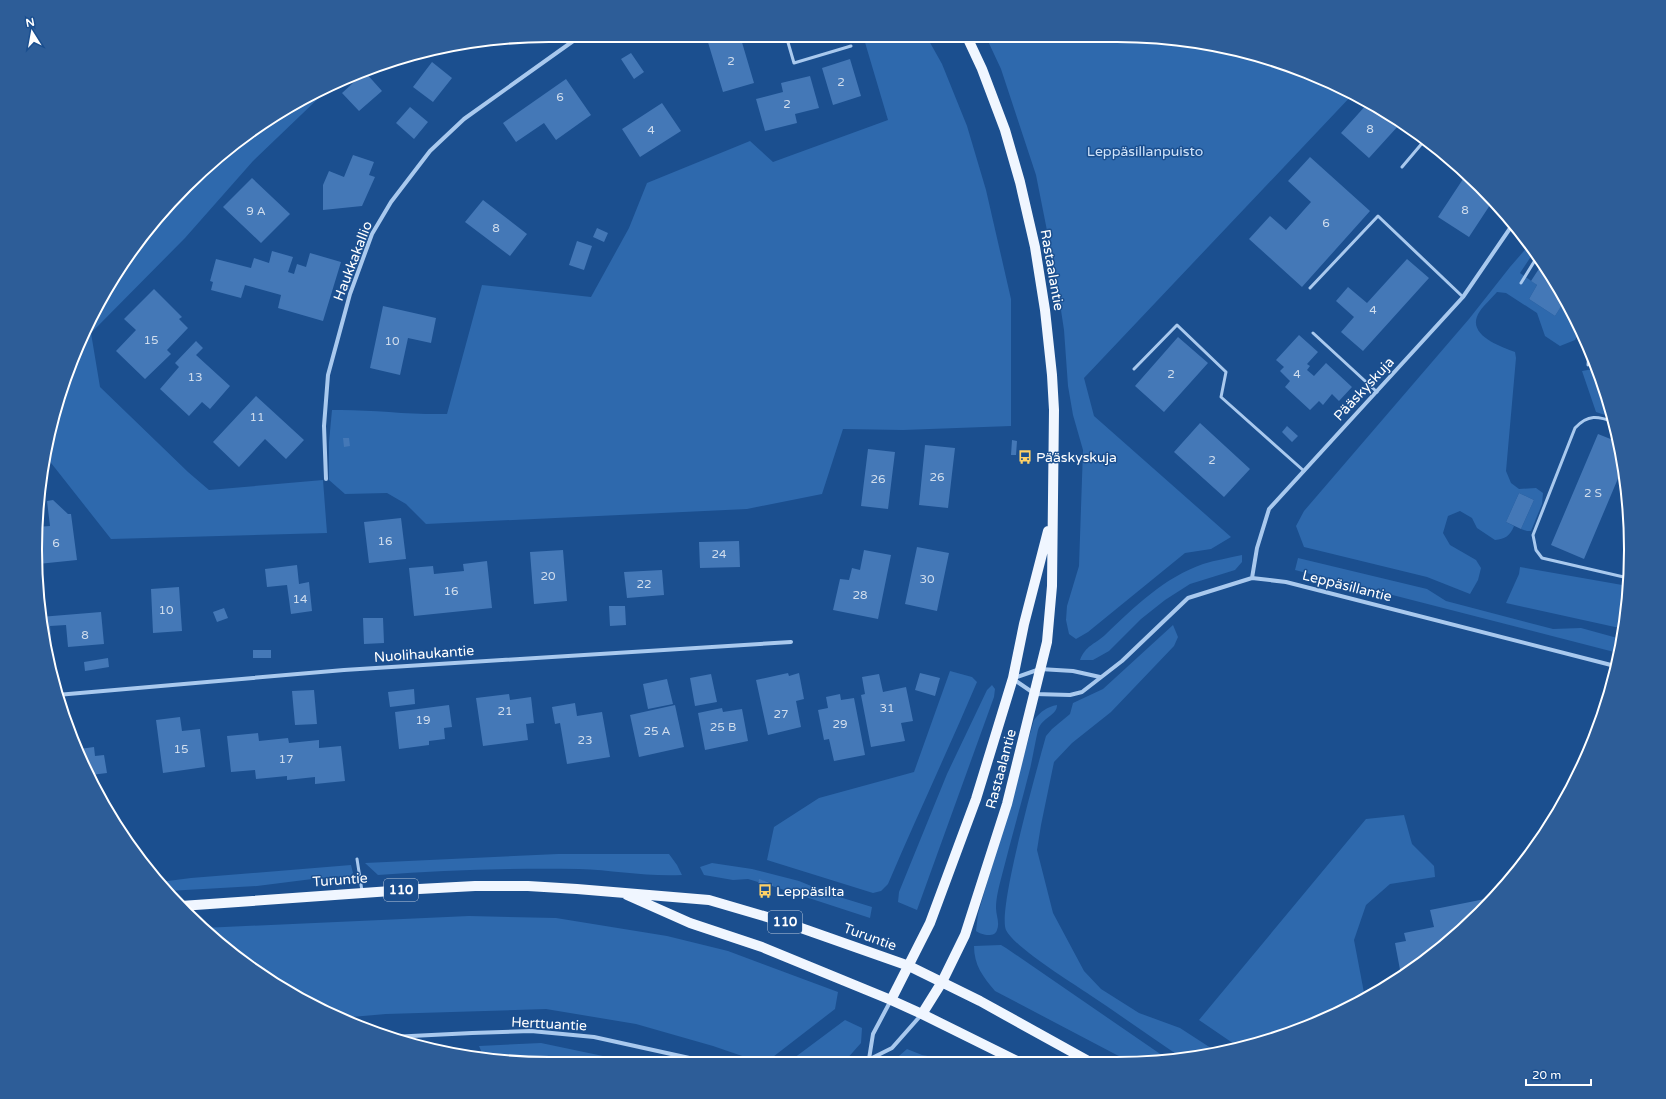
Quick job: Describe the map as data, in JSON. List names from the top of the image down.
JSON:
{
  "streets": {
    "main road": ["Rastaalantie", "Turuntie", "110"],
    "street": [
      "Haukkakallio",
      "Pääskyskuja",
      "Leppäsillantie",
      "Nuolihaukantie",
      "Herttuantie"
    ]
  },
  "crossings": [
    ["Rastaalantie", "Leppäsillantie"],
    ["Rastaalantie", "Turuntie"],
    ["Pääskyskuja", "Leppäsillantie"]
  ],
  "parks": ["Leppäsillanpuisto"],
  "places": {
    "bus stop": ["Pääskyskuja", "Leppäsilta"]
  },
  "house_numbers": [
    "2",
    "2",
    "6",
    "2",
    "8",
    "4",
    "8",
    "9 A",
    "6",
    "8",
    "4",
    "15",
    "10",
    "2",
    "4",
    "13",
    "11",
    "2",
    "26",
    "26",
    "2 S",
    "16",
    "6",
    "24",
    "20",
    "30",
    "22",
    "16",
    "28",
    "14",
    "10",
    "8",
    "31",
    "21",
    "27",
    "19",
    "29",
    "25 B",
    "25 A",
    "23",
    "15",
    "17"
  ],
  "scale_bar": "20 m",
  "north": "top"
}
